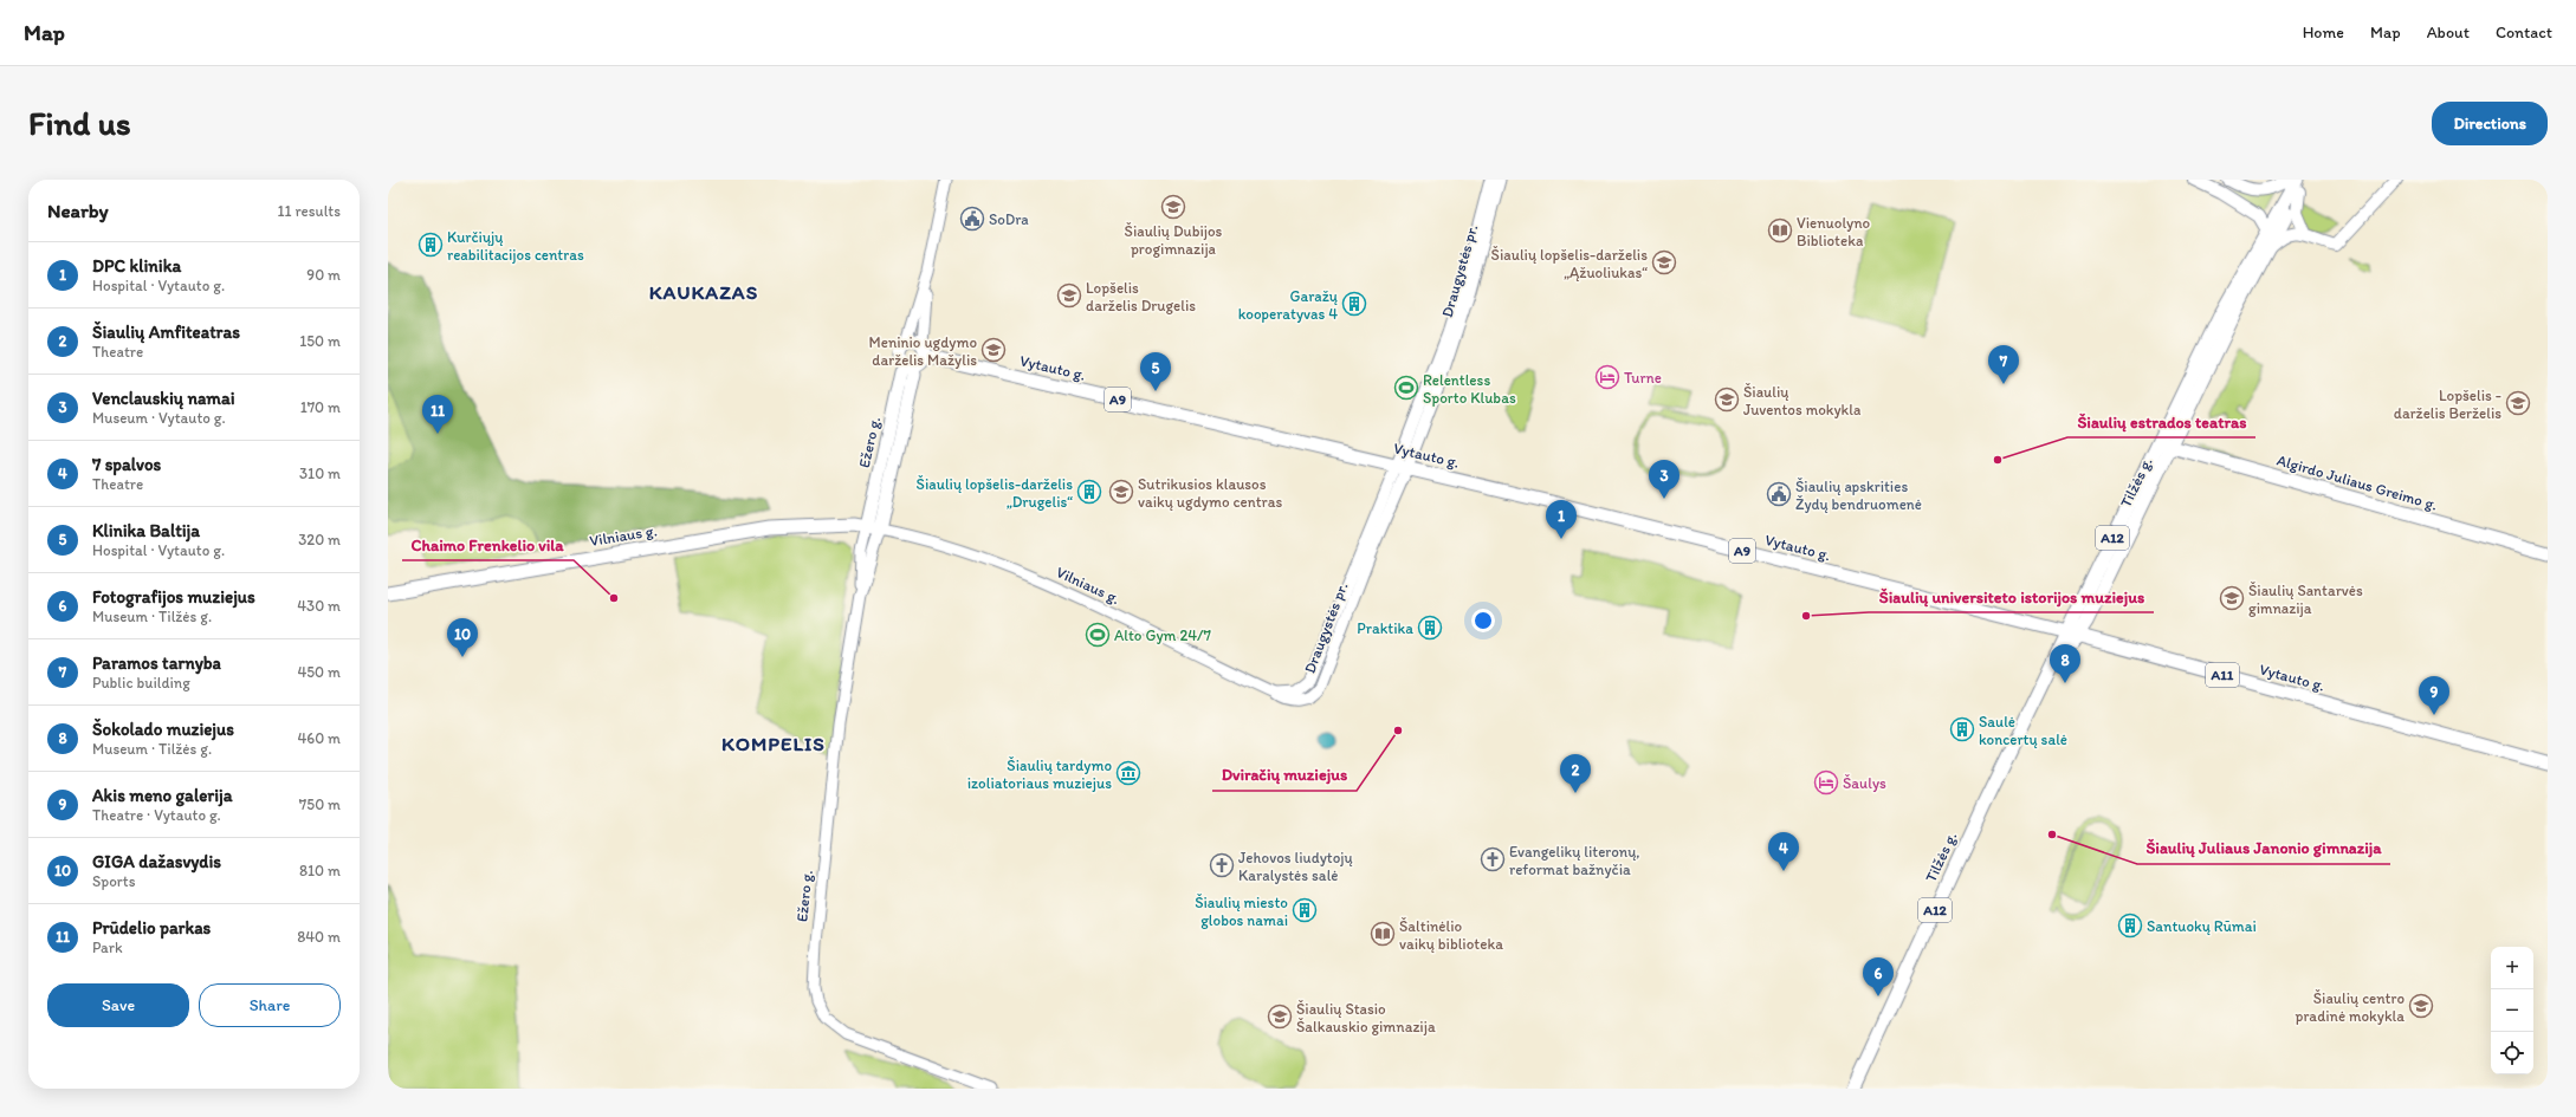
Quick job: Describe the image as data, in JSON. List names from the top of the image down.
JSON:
{
  "streets": {
    "highway": [
      "Vytauto g.",
      "A9",
      "Ežero g.",
      "Tilžės g.",
      "Algirdo Juliaus Greimo g.",
      "Vilniaus g.",
      "A12",
      "A11"
    ],
    "main road": ["Draugystės pr."]
  },
  "crossings": [
    ["Draugystės pr.", "Vytauto g."],
    ["Draugystės pr.", "Vilniaus g."],
    ["Vytauto g.", "A9"],
    ["Vytauto g.", "Ežero g."],
    ["Vytauto g.", "Tilžės g."],
    ["A9", "Ežero g."],
    ["Ežero g.", "Vilniaus g."],
    ["Tilžės g.", "Algirdo Juliaus Greimo g."]
  ],
  "districts": ["KAUKAZAS", "KOMPELIS"],
  "places": {
    "school or university": [
      "Šiaulių Dubijos progimnazija",
      "Šiaulių lopšelis-darželis „Ąžuoliukas“",
      "Lopšelis darželis Drugelis",
      "Meninio ugdymo darželis Mažylis",
      "Šiaulių Juventos mokykla",
      "Lopšelis - darželis Berželis",
      "Sutrikusios klausos vaikų ugdymo centras",
      "Šiaulių Santarvės gimnazija",
      "Šiaulių centro pradinė mokykla",
      "Šiaulių Stasio Šalkauskio gimnazija"
    ],
    "public building": ["SoDra", "Šiaulių apskrities Žydų bendruomenė"],
    "library": ["Vienuolyno Biblioteka", "Šaltinėlio vaikų biblioteka"],
    "building": [
      "Kurčiųjų reabilitacijos centras",
      "Garažų kooperatyvas 4",
      "Šiaulių lopšelis-darželis „Drugelis“",
      "Praktika",
      "Saulė koncertų salė",
      "Šiaulių miesto globos namai",
      "Santuokų Rūmai"
    ],
    "hotel": ["Turne", "Šaulys"],
    "sports": ["Relentless Sporto Klubas", "Alto Gym 24/7"],
    "other": [
      "Šiaulių estrados teatras",
      "Chaimo Frenkelio vila",
      "Šiaulių universiteto istorijos muziejus",
      "Dviračių muziejus",
      "Šiaulių Juliaus Janonio gimnazija"
    ],
    "museum": ["Šiaulių tardymo izoliatoriaus muziejus"],
    "church": ["Evangelikų literonų, reformat bažnyčia", "Jehovos liudytojų Karalystės salė"]
  },
  "page": {
    "header": "Map",
    "nav": [
      "Home",
      "Map",
      "About",
      "Contact"
    ],
    "buttons": [
      "Directions",
      ["Save", "Share"]
    ],
    "title": "Find us",
    "heading": ["Nearby", "11 results"],
    "list": [
      {
        "mark": "1",
        "name": "DPC klinika",
        "note": "Hospital · Vytauto g.",
        "value": "90 m"
      },
      {
        "mark": "2",
        "name": "Šiaulių Amfiteatras",
        "note": "Theatre",
        "value": "150 m"
      },
      {
        "mark": "3",
        "name": "Venclauskių namai",
        "note": "Museum · Vytauto g.",
        "value": "170 m"
      },
      {
        "mark": "4",
        "name": "7 spalvos",
        "note": "Theatre",
        "value": "310 m"
      },
      {
        "mark": "5",
        "name": "Klinika Baltija",
        "note": "Hospital · Vytauto g.",
        "value": "320 m"
      },
      {
        "mark": "6",
        "name": "Fotografijos muziejus",
        "note": "Museum · Tilžės g.",
        "value": "430 m"
      },
      {
        "mark": "7",
        "name": "Paramos tarnyba",
        "note": "Public building",
        "value": "450 m"
      },
      {
        "mark": "8",
        "name": "Šokolado muziejus",
        "note": "Museum · Tilžės g.",
        "value": "460 m"
      },
      {
        "mark": "9",
        "name": "Akis meno galerija",
        "note": "Theatre · Vytauto g.",
        "value": "750 m"
      },
      {
        "mark": "10",
        "name": "GIGA dažasvydis",
        "note": "Sports",
        "value": "810 m"
      },
      {
        "mark": "11",
        "name": "Prūdelio parkas",
        "note": "Park",
        "value": "840 m"
      }
    ],
    "pins": [
      "7",
      "5",
      "11",
      "3",
      "1",
      "10",
      "8",
      "9",
      "2",
      "4",
      "6"
    ],
    "map_buttons": ["+", "−"]
  }
}
